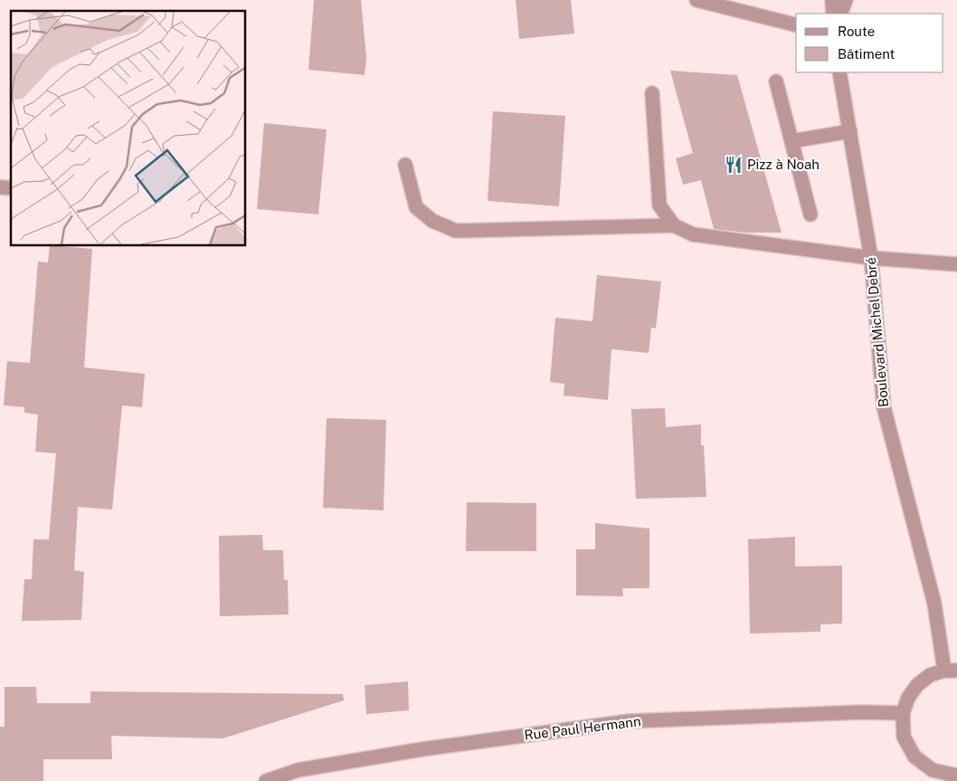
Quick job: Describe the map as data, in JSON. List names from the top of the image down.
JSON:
{
  "streets": {
    "street": ["Boulevard Michel Debré", "Rue Paul Hermann"]
  },
  "places": {
    "restaurant": ["Pizz à Noah"]
  },
  "legend": ["Route", "Bâtiment"]
}
